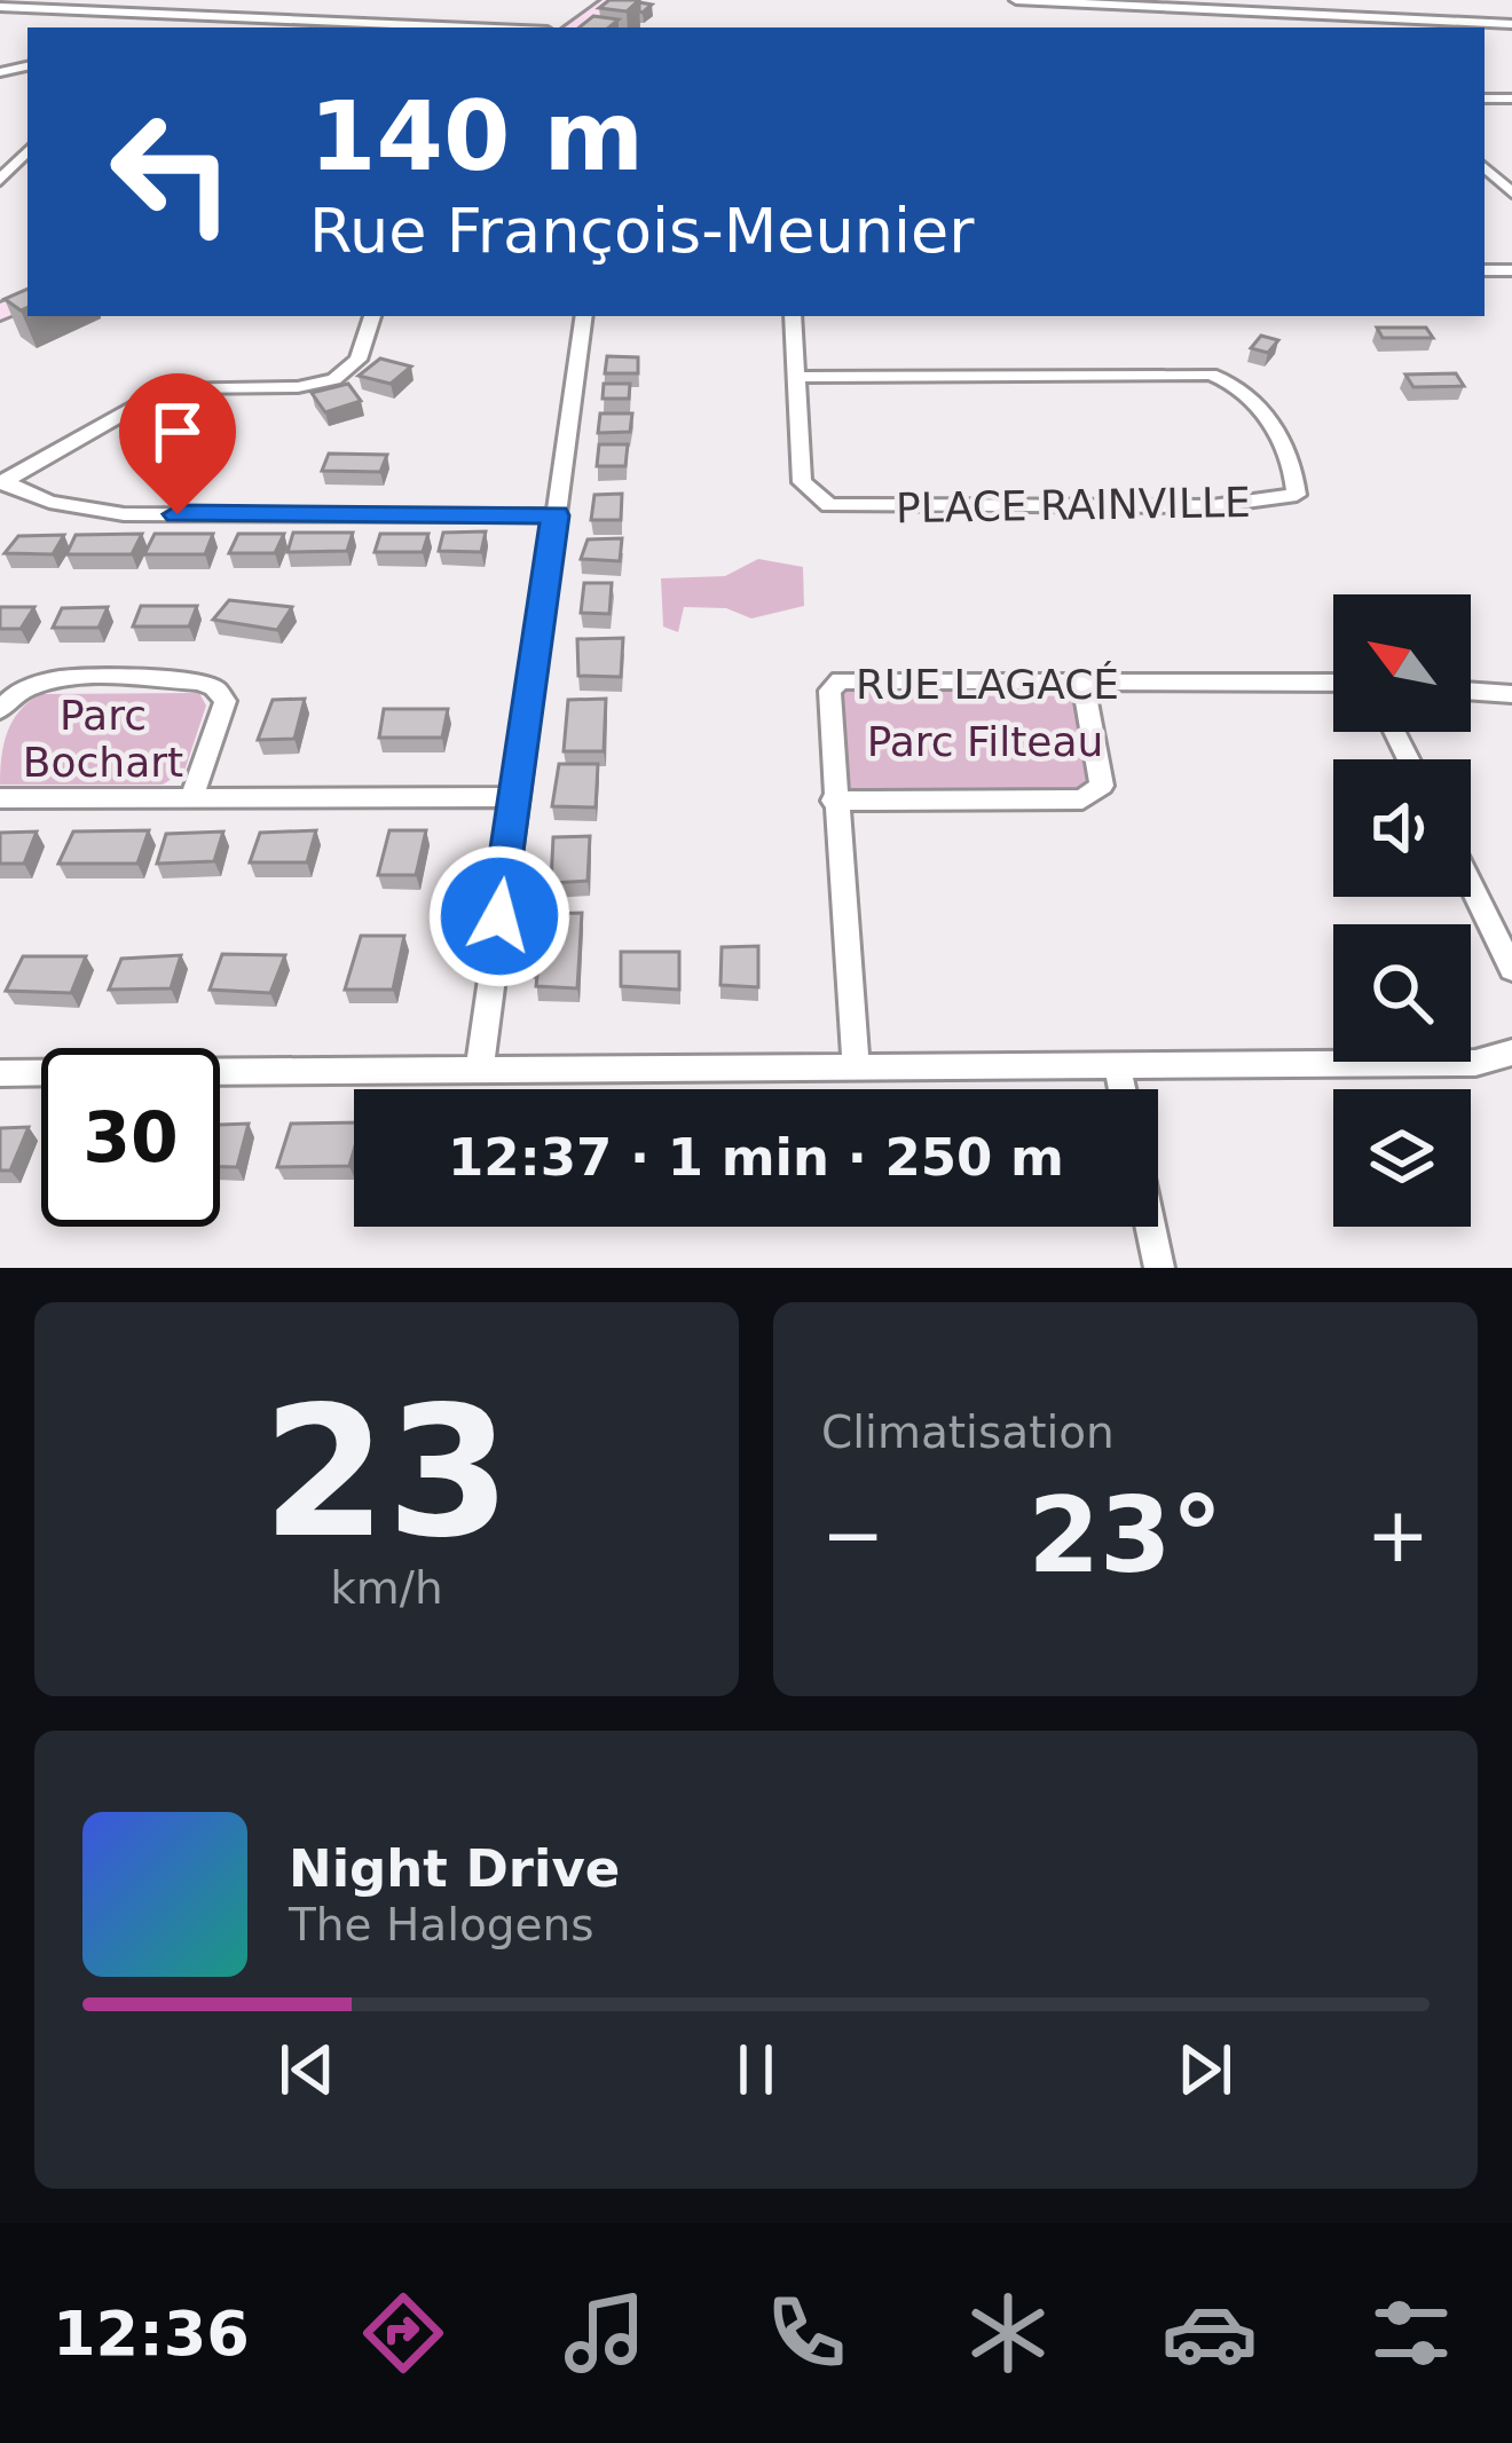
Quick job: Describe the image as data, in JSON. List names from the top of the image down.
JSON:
{
  "streets": {
    "street": ["PLACE RAINVILLE", "RUE LAGACÉ"]
  },
  "parks": ["Parc Bochart", "Parc Filteau"],
  "north": "top left",
  "page": {
    "turn": ["140 m", "Rue François-Meunier"],
    "limit": "30",
    "trip": "12:37 · 1 min · 250 m",
    "tile": [
      ["23", "km/h"],
      "Climatisation"
    ],
    "heat": ["−", "23°", "+"],
    "song": ["Night Drive", "The Halogens"],
    "tabs": "12:36"
  }
}
